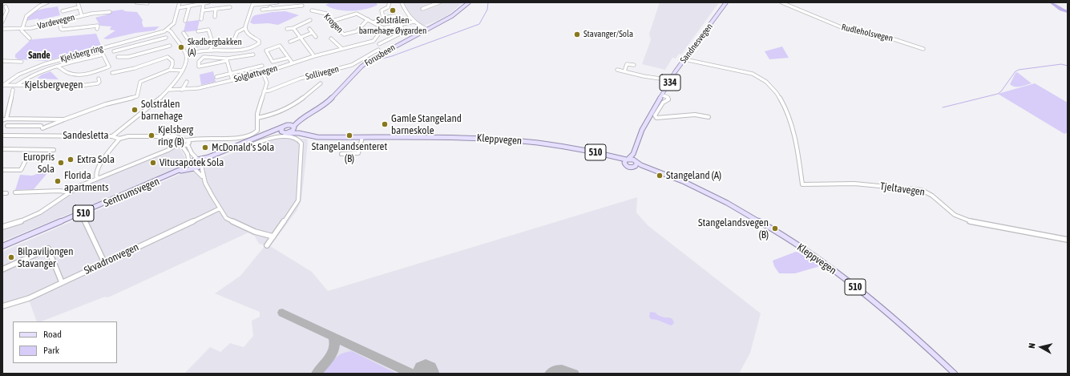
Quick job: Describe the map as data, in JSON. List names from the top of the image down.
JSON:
{
  "streets": {
    "main road": [
      "Sandnesvegen",
      "Forusbeen",
      "334",
      "Kleppvegen",
      "510",
      "Sentrumsvegen"
    ],
    "street": [
      "Vardevegen",
      "Krogen",
      "Rudleholsvegen",
      "Kjelsberg ring",
      "Sollivegen",
      "Solgløttvegen",
      "Kjelsbergvegen",
      "Sandesletta",
      "Tjeltavegen",
      "Skvadronvegen"
    ]
  },
  "crossings": [
    ["Sandnesvegen", "334"],
    ["Sandnesvegen", "Kleppvegen"],
    ["Sandnesvegen", "Tjeltavegen"],
    ["Kjelsberg ring", "Kjelsbergvegen"],
    ["Forusbeen", "Kleppvegen"],
    ["Forusbeen", "510"],
    ["Kleppvegen", "510"],
    ["510", "Sentrumsvegen"]
  ],
  "districts": ["Sande"],
  "places": [
    "Solstrålen barnehage Øygarden",
    "Stavanger/Sola",
    "Skadbergbakken (A)",
    "Solstrålen barnehage",
    "Gamle Stangeland barneskole",
    "Kjelsberg ring (B)",
    "Stangelandsenteret (B)",
    "McDonald's Sola",
    "Extra Sola",
    "Europris Sola",
    "Vitusapotek Sola",
    "Stangeland (A)",
    "Florida apartments",
    "Stangelandsvegen (B)",
    "Bilpaviljongen Stavanger"
  ],
  "legend": ["Road", "Park"],
  "north": "left"
}
